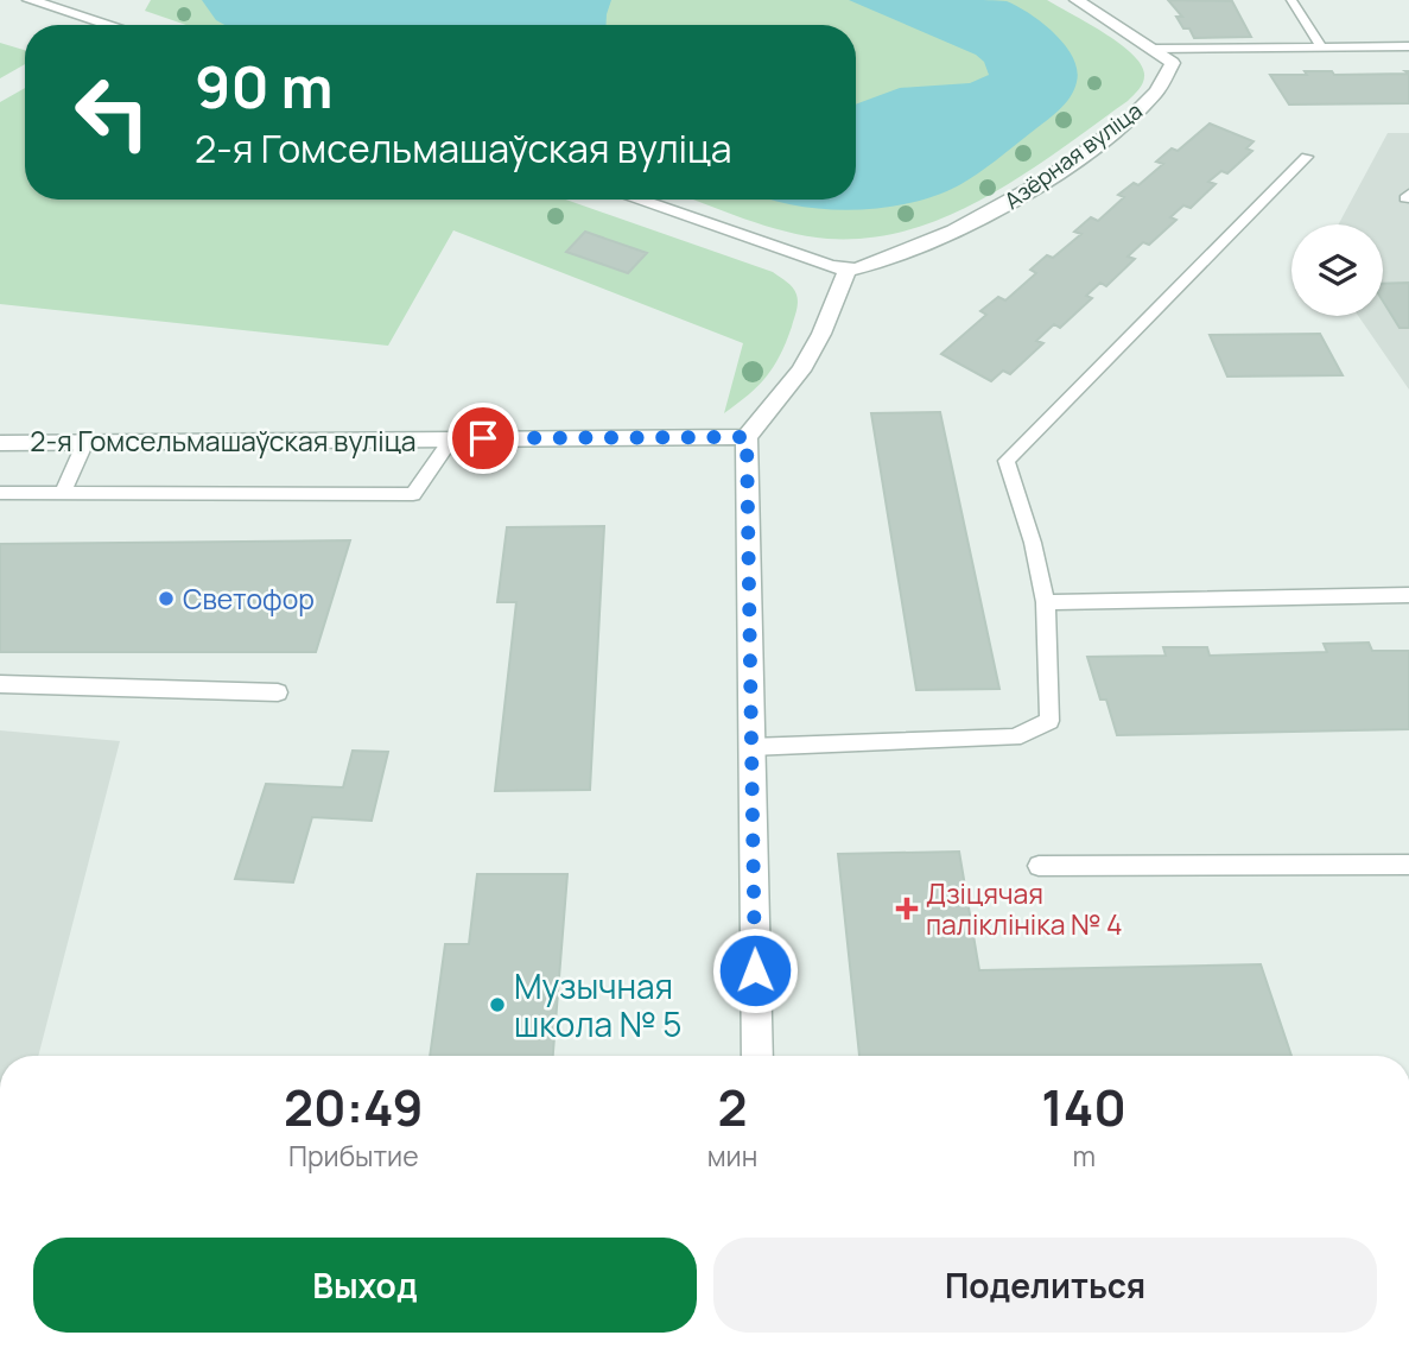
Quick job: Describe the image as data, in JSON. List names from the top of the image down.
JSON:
{
  "streets": {
    "street": ["Азёрная вуліца", "2-я Гомсельмашаўская вуліца"]
  },
  "places": {
    "other": ["Светофор", "Музычная школа № 5"],
    "health": ["Дзіцячая паліклініка № 4"]
  },
  "page": {
    "turn": ["90 m", "2-я Гомсельмашаўская вуліца"],
    "eta": [
      "20:49",
      "Прибытие",
      "2",
      "мин",
      "140",
      "m"
    ],
    "buttons": ["Выход", "Поделиться"]
  }
}
